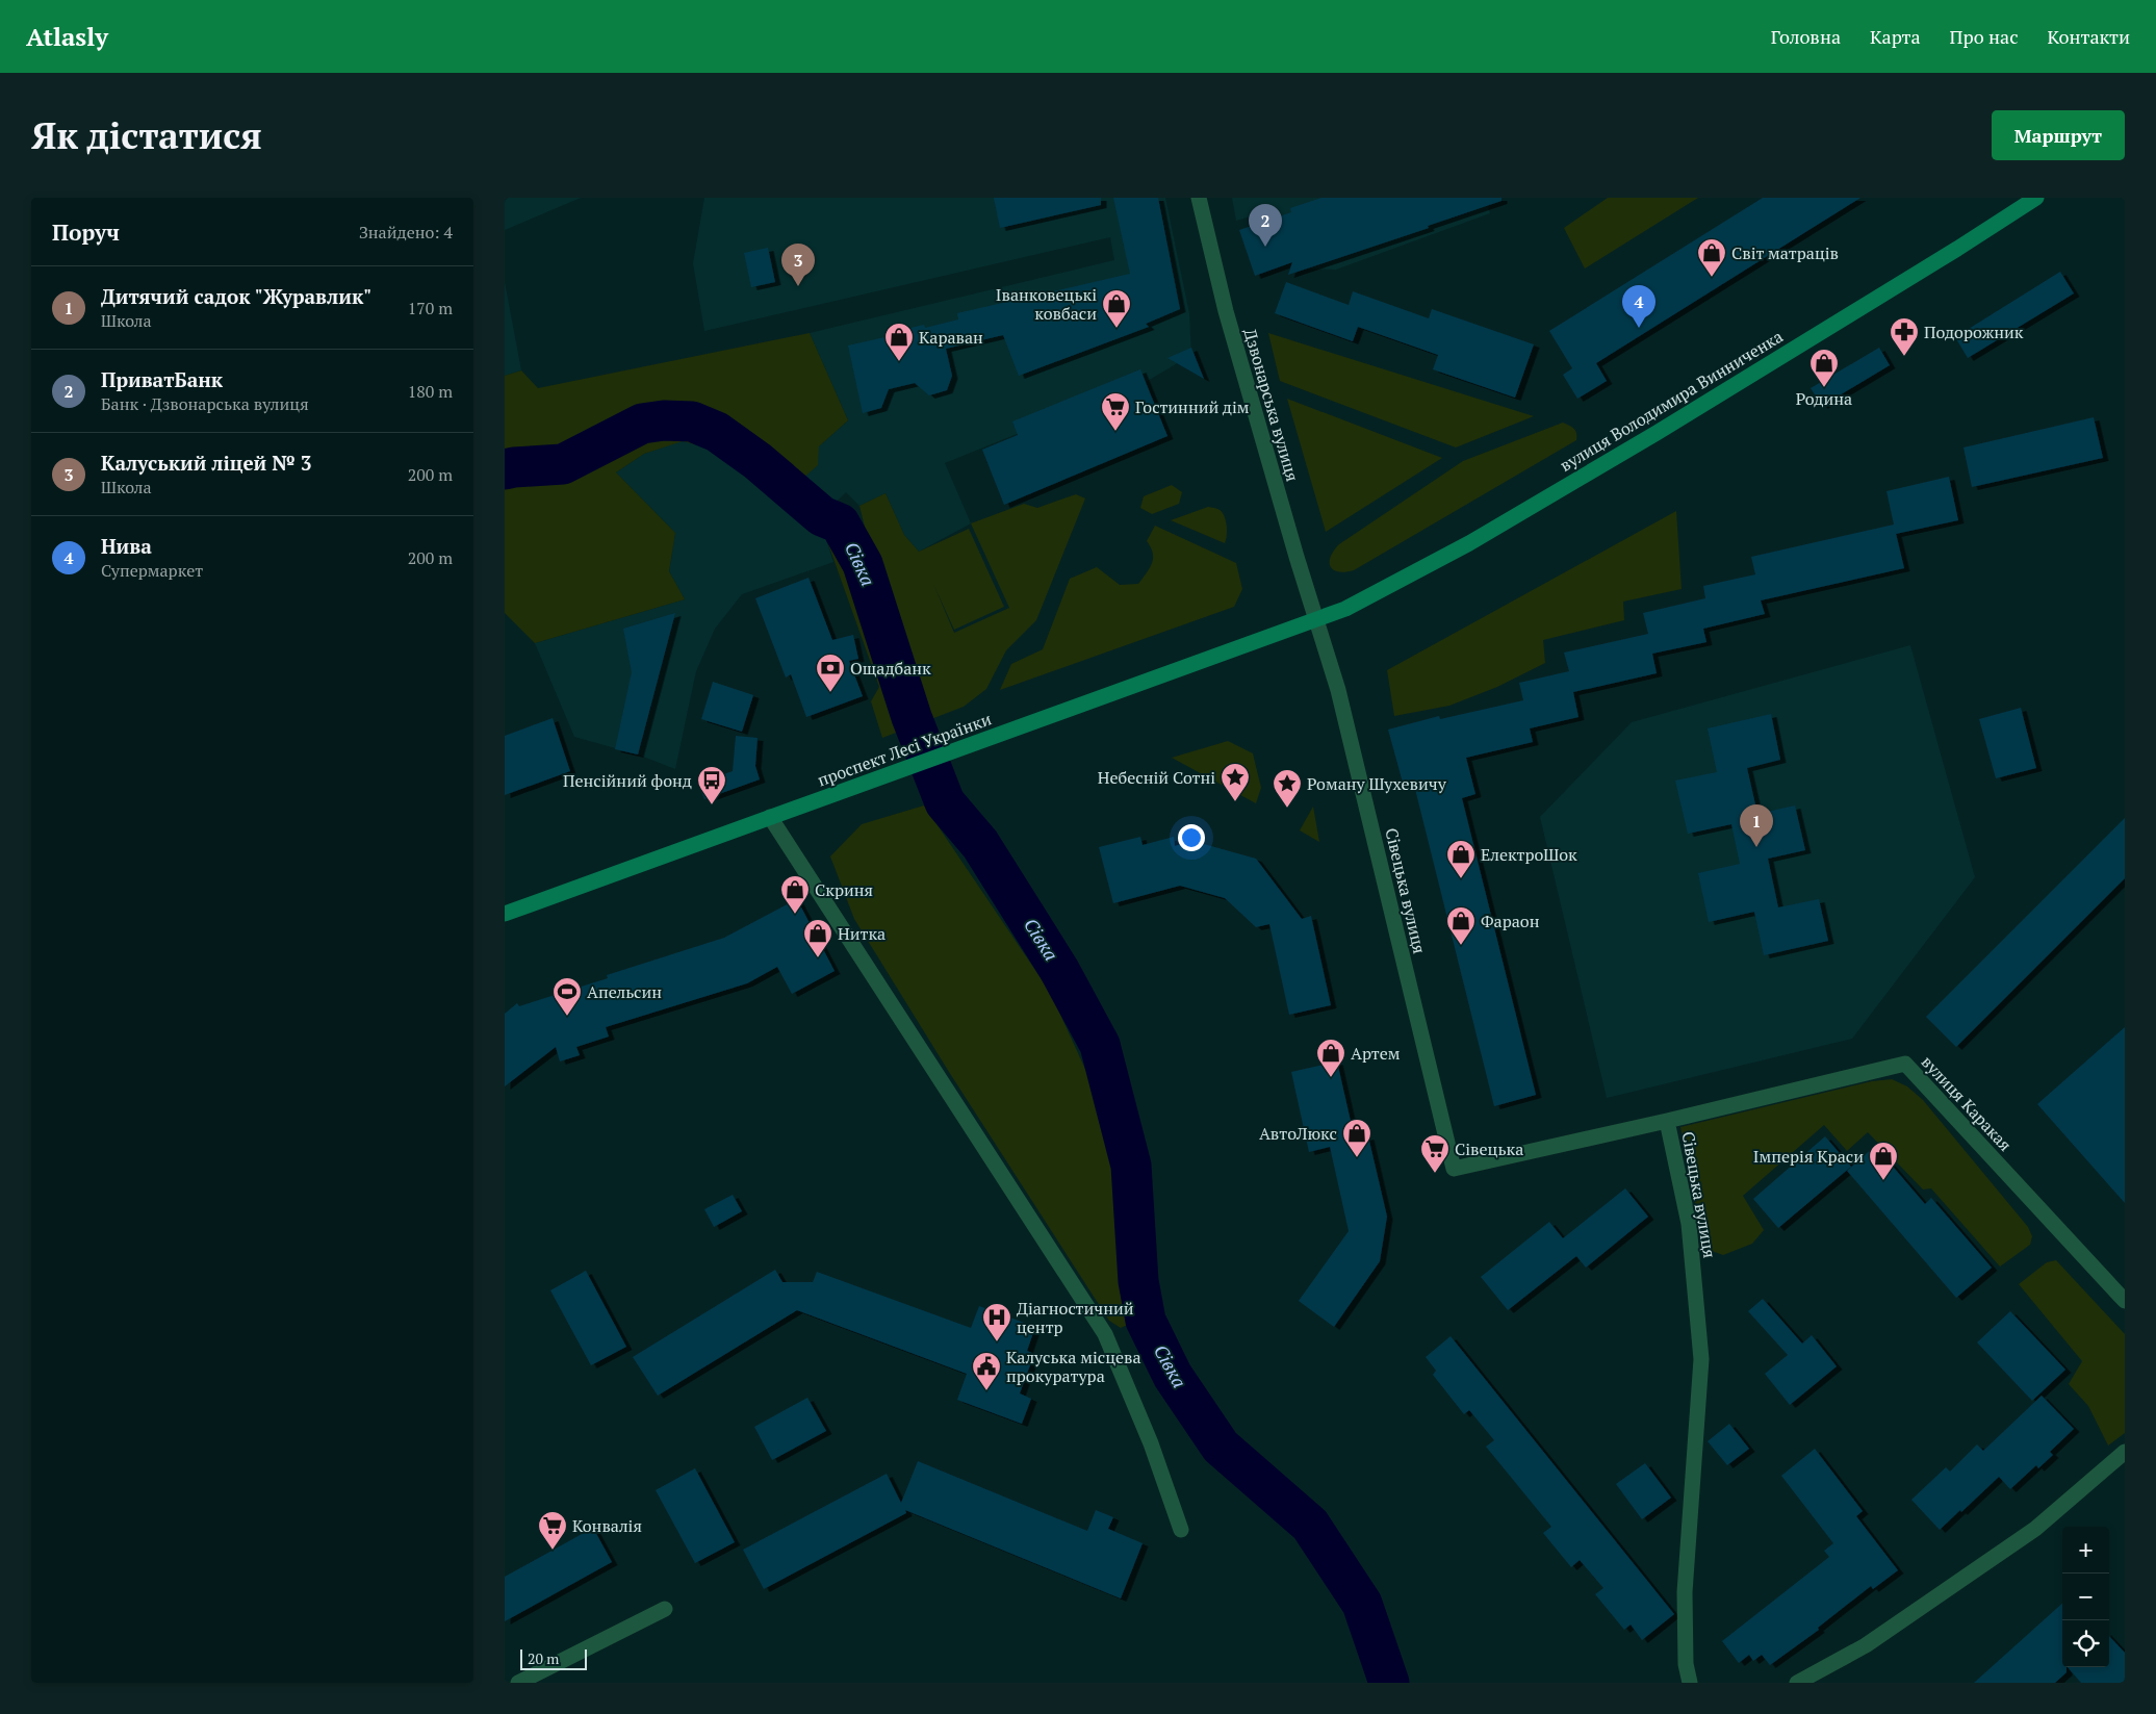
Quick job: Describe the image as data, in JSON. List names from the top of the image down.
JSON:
{
  "streets": {
    "main road": ["вулиця Володимира Винниченка", "проспект Лесі Українки"],
    "street": ["Дзвонарська вулиця", "Сівецька вулиця", "вулиця Каракая"]
  },
  "crossings": [
    ["вулиця Володимира Винниченка", "Дзвонарська вулиця"],
    ["вулиця Володимира Винниченка", "проспект Лесі Українки"],
    ["вулиця Володимира Винниченка", "Сівецька вулиця"],
    ["Дзвонарська вулиця", "проспект Лесі Українки"],
    ["Дзвонарська вулиця", "Сівецька вулиця"],
    ["проспект Лесі Українки", "Сівецька вулиця"],
    ["Сівецька вулиця", "вулиця Каракая"]
  ],
  "water": ["Сівка"],
  "places": {
    "shop": [
      "Світ матраців",
      "Іванковецькі ковбаси",
      "Караван",
      "Родина",
      "ЕлектроШок",
      "Скриня",
      "Фараон",
      "Нитка",
      "Артем",
      "АвтоЛюкс",
      "Імперія Краси"
    ],
    "pharmacy": ["Подорожник"],
    "supermarket": ["Гостинний дім", "Сівецька", "Конвалія"],
    "bank": ["Ощадбанк"],
    "place": ["Небесній Сотні", "Роману Шухевичу"],
    "bus stop": ["Пенсійний фонд"],
    "sports": ["Апельсин"],
    "hospital": ["Діагностичний центр"],
    "public building": ["Калуська місцева прокуратура"]
  },
  "scale_bar": "20 m",
  "page": {
    "header": "Atlasly",
    "nav": [
      "Головна",
      "Карта",
      "Про нас",
      "Контакти"
    ],
    "buttons": "Маршрут",
    "title": "Як дістатися",
    "heading": ["Поруч", "Знайдено: 4"],
    "pins": [
      "2",
      "3",
      "4",
      "1"
    ],
    "list": [
      {
        "mark": "1",
        "name": "Дитячий садок \"Журавлик\"",
        "note": "Школа",
        "value": "170 m"
      },
      {
        "mark": "2",
        "name": "ПриватБанк",
        "note": "Банк · Дзвонарська вулиця",
        "value": "180 m"
      },
      {
        "mark": "3",
        "name": "Калуський ліцей № 3",
        "note": "Школа",
        "value": "200 m"
      },
      {
        "mark": "4",
        "name": "Нива",
        "note": "Супермаркет",
        "value": "200 m"
      }
    ],
    "map_buttons": ["+", "−"],
    "scale": "20 m"
  }
}
